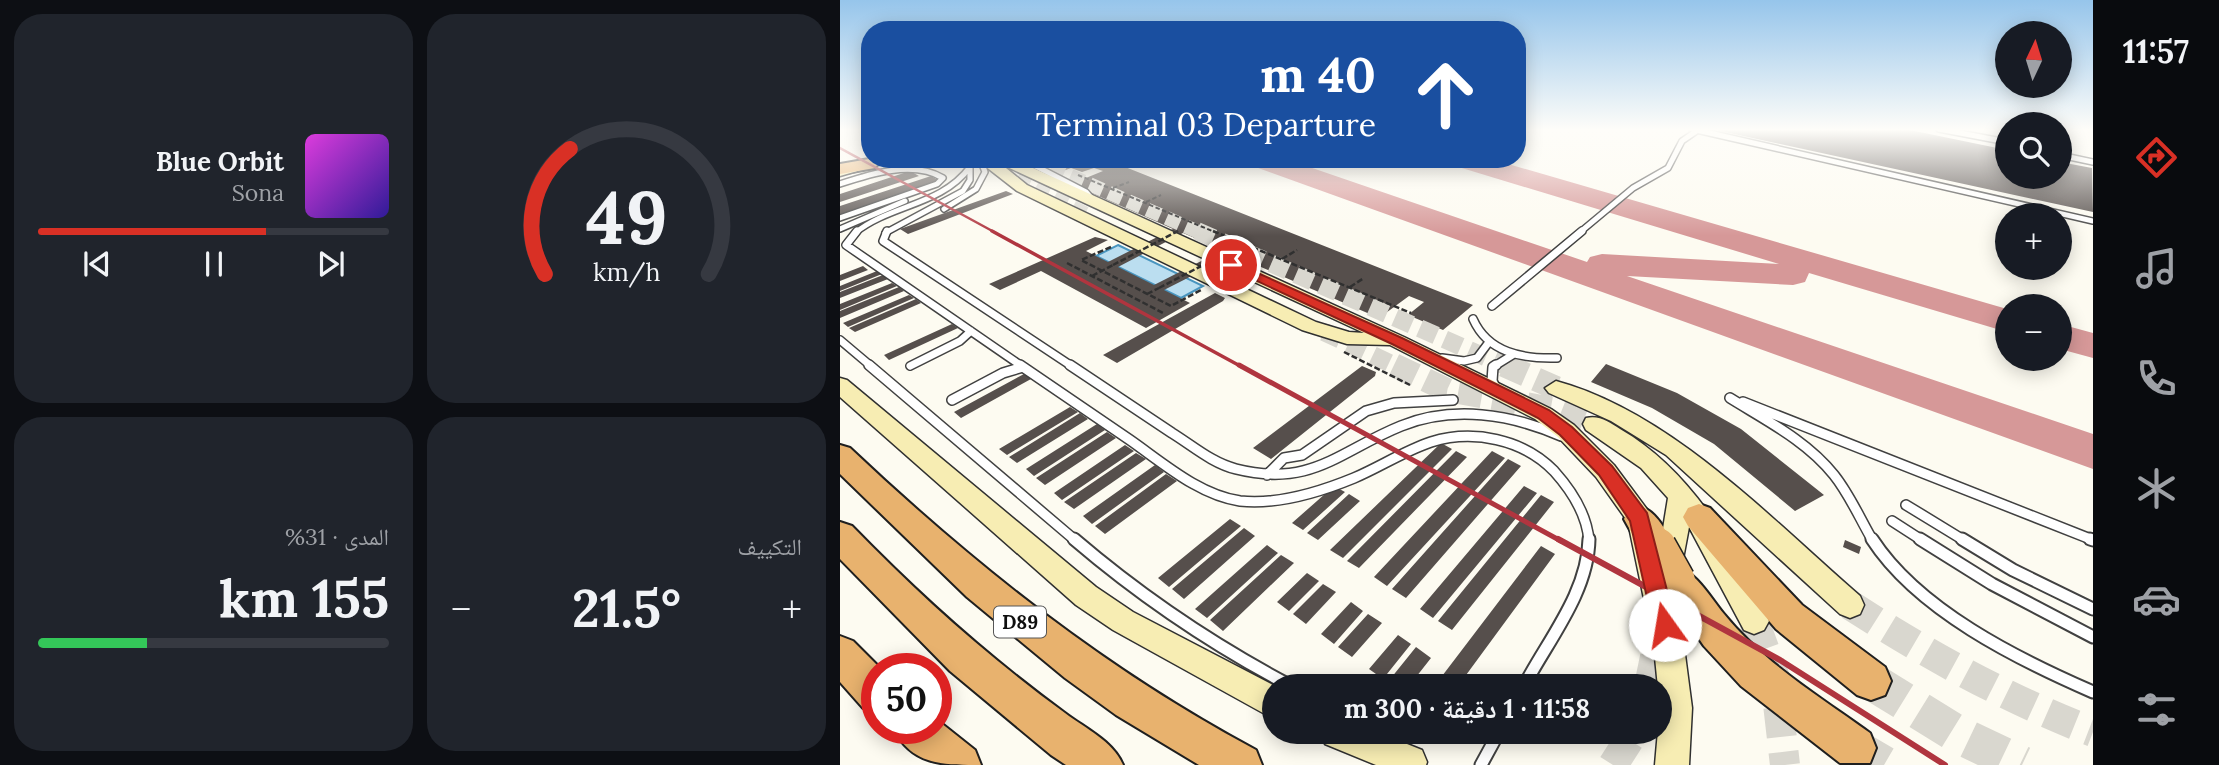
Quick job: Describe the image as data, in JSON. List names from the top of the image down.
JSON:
{
  "streets": {
    "highway": ["D89"]
  },
  "north": "top",
  "page": {
    "tabs": "11:57",
    "map_buttons": ["+", "−"],
    "turn": ["40 m", "Terminal 03 Departure"],
    "song": ["Blue Orbit", "Sona"],
    "tile": [
      "التكييف",
      ["المدى · 31%", "155 km"]
    ],
    "heat": ["−", "21.5°", "+"],
    "limit": "50",
    "trip": "11:58 · 1 دقيقة · 300 m",
    "gauge": ["49", "km/h"]
  }
}
